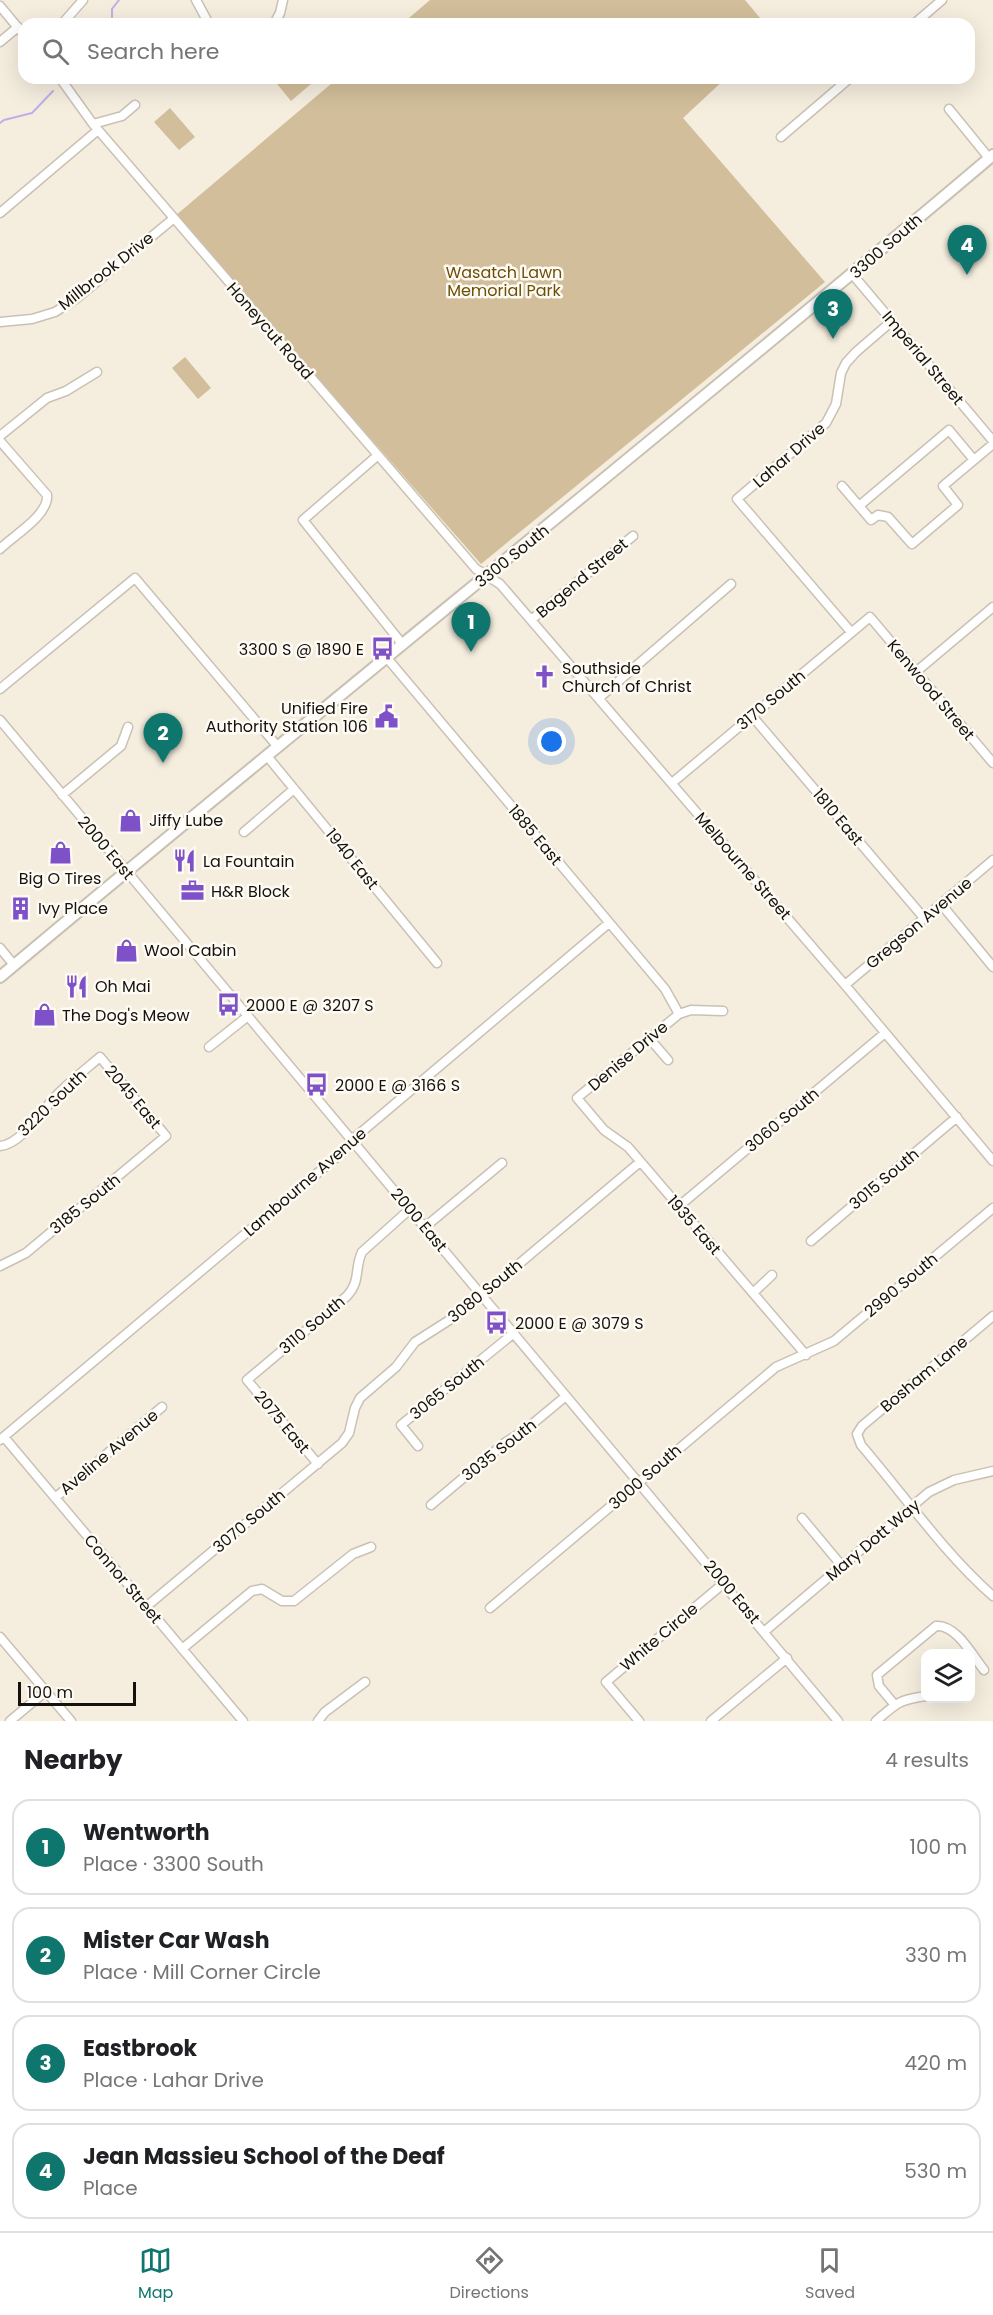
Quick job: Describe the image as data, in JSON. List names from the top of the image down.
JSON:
{
  "streets": {
    "main road": ["3300 South"],
    "street": [
      "Millbrook Drive",
      "Honeycut Road",
      "Imperial Street",
      "Lahar Drive",
      "Bagend Street",
      "Kenwood Street",
      "3170 South",
      "1810 East",
      "1885 East",
      "2000 East",
      "1940 East",
      "Melbourne Street",
      "Gregson Avenue",
      "Denise Drive",
      "2045 East",
      "3220 South",
      "3060 South",
      "3015 South",
      "Lambourne Avenue",
      "3185 South",
      "1935 East",
      "2990 South",
      "3080 South",
      "3110 South",
      "Bosham Lane",
      "3065 South",
      "2075 East",
      "3035 South",
      "Aveline Avenue",
      "3000 South",
      "3070 South",
      "Mary Dott Way",
      "Connor Street",
      "White Circle"
    ]
  },
  "crossings": [
    ["3300 South", "Honeycut Road"],
    ["3300 South", "Imperial Street"],
    ["3300 South", "1885 East"],
    ["3300 South", "2000 East"],
    ["3300 South", "1940 East"],
    ["3300 South", "Melbourne Street"],
    ["Millbrook Drive", "Honeycut Road"],
    ["Honeycut Road", "Melbourne Street"],
    ["Imperial Street", "Lahar Drive"],
    ["Lahar Drive", "3170 South"],
    ["Bagend Street", "Melbourne Street"],
    ["Kenwood Street", "3170 South"],
    ["3170 South", "1810 East"],
    ["3170 South", "Melbourne Street"],
    ["1810 East", "Gregson Avenue"],
    ["1885 East", "Denise Drive"],
    ["1885 East", "Lambourne Avenue"],
    ["2000 East", "Lambourne Avenue"],
    ["2000 East", "3080 South"],
    ["2000 East", "3110 South"],
    ["2000 East", "3065 South"],
    ["2000 East", "3035 South"],
    ["2000 East", "3000 South"],
    ["2000 East", "Mary Dott Way"],
    ["2000 East", "White Circle"],
    ["Melbourne Street", "Gregson Avenue"],
    ["Melbourne Street", "3060 South"],
    ["Melbourne Street", "3015 South"],
    ["Denise Drive", "1935 East"],
    ["2045 East", "3220 South"],
    ["2045 East", "3185 South"],
    ["3060 South", "1935 East"],
    ["Lambourne Avenue", "Connor Street"],
    ["1935 East", "2990 South"],
    ["1935 East", "3080 South"],
    ["1935 East", "3000 South"],
    ["2990 South", "3000 South"],
    ["3080 South", "3070 South"],
    ["3110 South", "2075 East"],
    ["Bosham Lane", "Mary Dott Way"],
    ["2075 East", "3070 South"],
    ["Aveline Avenue", "Connor Street"],
    ["3070 South", "Connor Street"]
  ],
  "parks": ["Wasatch Lawn Memorial Park"],
  "places": {
    "bus stop": [
      "3300 S @ 1890 E",
      "2000 E @ 3207 S",
      "2000 E @ 3166 S",
      "2000 E @ 3079 S"
    ],
    "church": ["Southside Church of Christ"],
    "public building": ["Unified Fire Authority Station 106"],
    "shop": [
      "Jiffy Lube",
      "Big O Tires",
      "Wool Cabin",
      "The Dog's Meow"
    ],
    "restaurant": ["La Fountain", "Oh Mai"],
    "office": ["H&R Block"],
    "building": ["Ivy Place"]
  },
  "scale_bar": "100 m",
  "page": {
    "search": "Search here",
    "pins": [
      "4",
      "3",
      "1",
      "2"
    ],
    "scale": "100 m",
    "heading": ["Nearby", "4 results"],
    "list": [
      {
        "mark": "1",
        "name": "Wentworth",
        "note": "Place · 3300 South",
        "value": "100 m"
      },
      {
        "mark": "2",
        "name": "Mister Car Wash",
        "note": "Place · Mill Corner Circle",
        "value": "330 m"
      },
      {
        "mark": "3",
        "name": "Eastbrook",
        "note": "Place · Lahar Drive",
        "value": "420 m"
      },
      {
        "mark": "4",
        "name": "Jean Massieu School of the Deaf",
        "note": "Place",
        "value": "530 m"
      }
    ],
    "nav": ["Map", "Directions", "Saved"]
  }
}
